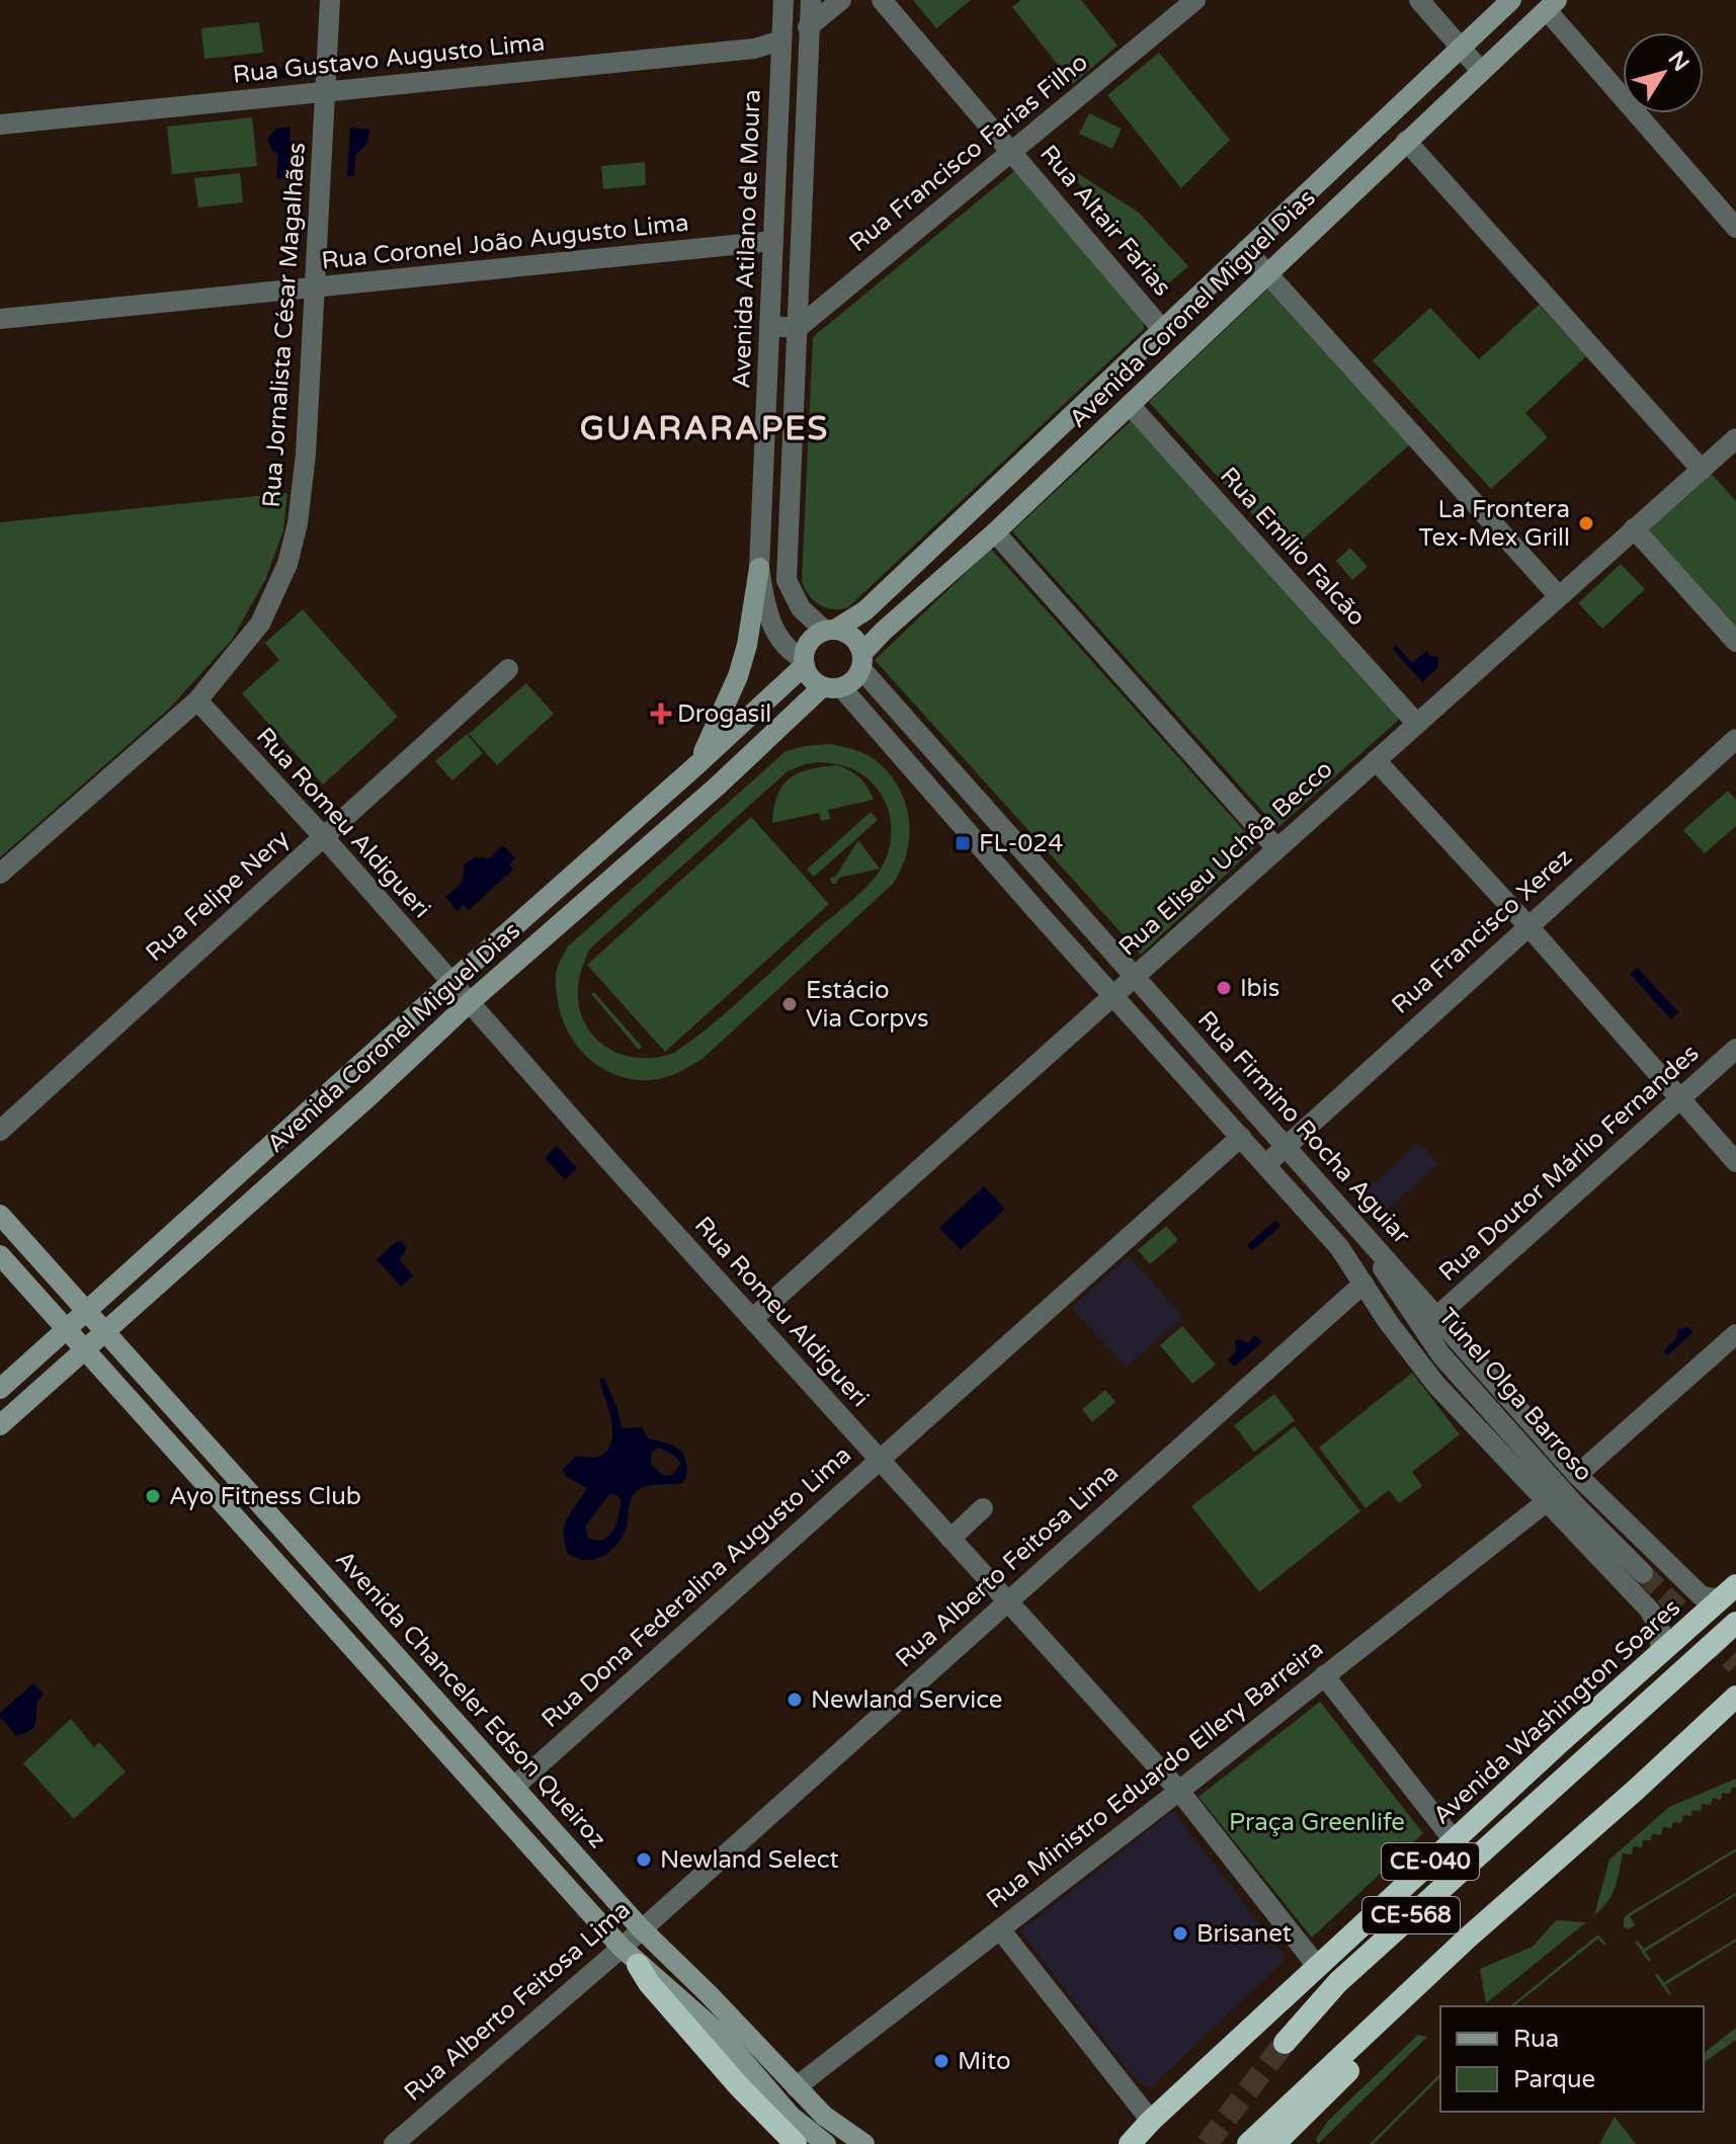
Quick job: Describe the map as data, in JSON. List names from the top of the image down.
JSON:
{
  "streets": {
    "highway": ["Avenida Washington Soares", "CE-040", "CE-568"],
    "main road": ["Avenida Coronel Miguel Dias", "Avenida Chanceler Edson Queiroz"],
    "street": [
      "Rua Gustavo Augusto Lima",
      "Rua Francisco Farias Filho",
      "Rua Altair Farias",
      "Avenida Atilano de Moura",
      "Rua Coronel João Augusto Lima",
      "Rua Jornalista César Magalhães",
      "Rua Emílio Falcão",
      "Rua Romeu Aldigueri",
      "Rua Eliseu Uchôa Becco",
      "Rua Felipe Nery",
      "Rua Francisco Xerez",
      "Rua Firmino Rocha Aguiar",
      "Rua Doutor Márlio Fernandes",
      "Túnel Olga Barroso",
      "Rua Alberto Feitosa Lima",
      "Rua Dona Federalina Augusto Lima",
      "Rua Ministro Eduardo Ellery Barreira"
    ]
  },
  "crossings": [
    ["Rua Gustavo Augusto Lima", "Avenida Atilano de Moura"],
    ["Rua Gustavo Augusto Lima", "Rua Jornalista César Magalhães"],
    ["Rua Francisco Farias Filho", "Rua Altair Farias"],
    ["Rua Altair Farias", "Avenida Coronel Miguel Dias"],
    ["Avenida Atilano de Moura", "Rua Coronel João Augusto Lima"],
    ["Avenida Atilano de Moura", "Avenida Coronel Miguel Dias"],
    ["Avenida Atilano de Moura", "Rua Firmino Rocha Aguiar"],
    ["Rua Coronel João Augusto Lima", "Rua Jornalista César Magalhães"],
    ["Avenida Coronel Miguel Dias", "Rua Emílio Falcão"],
    ["Avenida Coronel Miguel Dias", "Rua Romeu Aldigueri"],
    ["Avenida Coronel Miguel Dias", "Rua Firmino Rocha Aguiar"],
    ["Avenida Coronel Miguel Dias", "Avenida Chanceler Edson Queiroz"],
    ["Rua Jornalista César Magalhães", "Rua Romeu Aldigueri"],
    ["Rua Emílio Falcão", "Rua Eliseu Uchôa Becco"],
    ["Rua Romeu Aldigueri", "Rua Eliseu Uchôa Becco"],
    ["Rua Romeu Aldigueri", "Rua Felipe Nery"],
    ["Rua Romeu Aldigueri", "Rua Alberto Feitosa Lima"],
    ["Rua Romeu Aldigueri", "Rua Dona Federalina Augusto Lima"],
    ["Rua Romeu Aldigueri", "Avenida Washington Soares"],
    ["Rua Romeu Aldigueri", "Rua Ministro Eduardo Ellery Barreira"],
    ["Rua Eliseu Uchôa Becco", "Rua Firmino Rocha Aguiar"],
    ["Rua Francisco Xerez", "Rua Firmino Rocha Aguiar"],
    ["Rua Firmino Rocha Aguiar", "Rua Doutor Márlio Fernandes"],
    ["Rua Firmino Rocha Aguiar", "Túnel Olga Barroso"],
    ["Rua Firmino Rocha Aguiar", "Avenida Washington Soares"],
    ["Rua Alberto Feitosa Lima", "Avenida Chanceler Edson Queiroz"],
    ["Rua Dona Federalina Augusto Lima", "Avenida Chanceler Edson Queiroz"],
    ["Avenida Chanceler Edson Queiroz", "Rua Ministro Eduardo Ellery Barreira"],
    ["CE-040", "CE-568"]
  ],
  "districts": ["GUARARAPES"],
  "parks": ["Praça Greenlife"],
  "places": {
    "other": [
      "La Frontera Tex-Mex Grill",
      "Ibis",
      "Estácio Via Corpvs",
      "Ayo Fitness Club",
      "Newland Service",
      "Newland Select",
      "Brisanet",
      "Mito"
    ],
    "health": ["Drogasil"],
    "transit": ["FL-024"]
  },
  "legend": ["Rua", "Parque"],
  "north": "top right"
}
